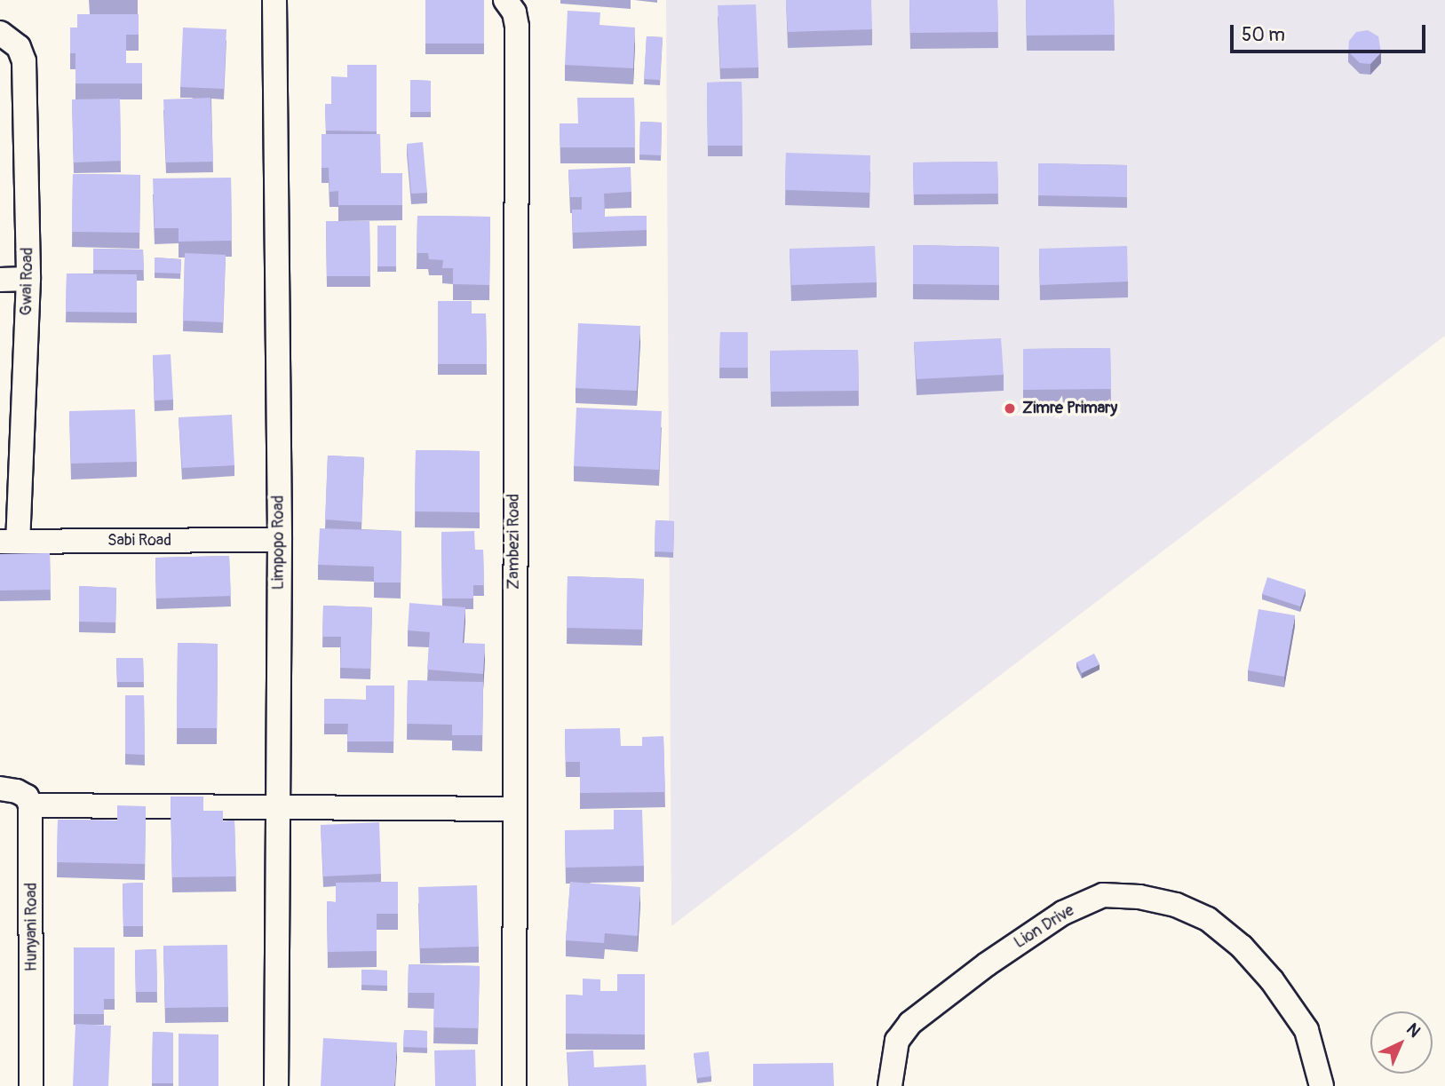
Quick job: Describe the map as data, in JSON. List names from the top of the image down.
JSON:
{
  "streets": {
    "street": [
      "Gwai Road",
      "Sabi Road",
      "Zambezi Road",
      "Limpopo Road",
      "Hunyani Road",
      "Lion Drive"
    ]
  },
  "crossings": [
    ["Gwai Road", "Sabi Road"],
    ["Sabi Road", "Limpopo Road"]
  ],
  "places": ["Zimre Primary"],
  "scale_bar": "50 m",
  "north": "top right"
}
